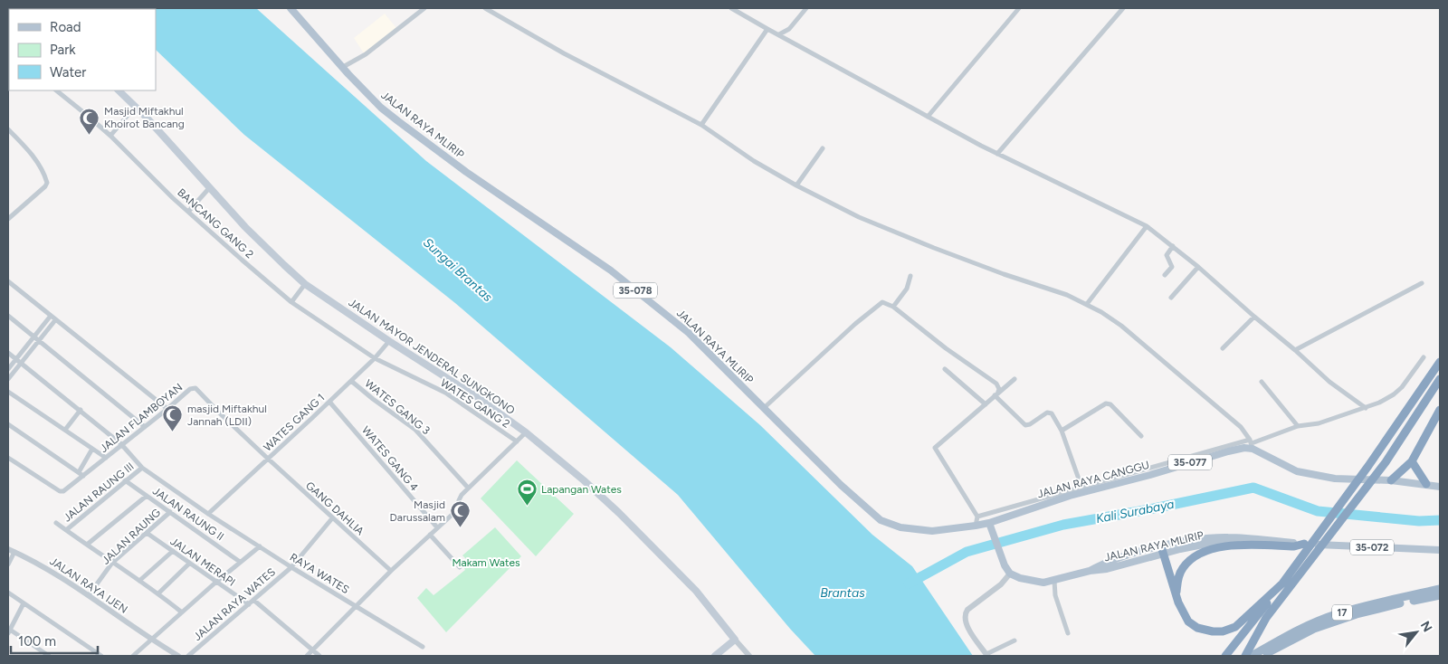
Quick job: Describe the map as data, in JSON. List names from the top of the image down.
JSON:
{
  "streets": {
    "highway": ["17"],
    "main road": [
      "JALAN RAYA MLIRIP",
      "35-078",
      "JALAN MAYOR JENDERAL SUNGKONO",
      "35-077",
      "JALAN RAYA CANGGU",
      "35-072"
    ],
    "street": [
      "BANCANG GANG 2",
      "WATES GANG 2",
      "WATES GANG 3",
      "JALAN FLAMBOYAN",
      "WATES GANG 1",
      "WATES GANG 4",
      "JALAN RAUNG III",
      "GANG DAHLIA",
      "JALAN RAUNG II",
      "JALAN RAUNG",
      "JALAN MERAPI",
      "RAYA WATES",
      "JALAN RAYA IJEN",
      "JALAN RAYA WATES"
    ]
  },
  "crossings": [
    ["JALAN RAYA MLIRIP", "JALAN RAYA CANGGU"],
    ["BANCANG GANG 2", "WATES GANG 2"],
    ["BANCANG GANG 2", "WATES GANG 1"],
    ["JALAN MAYOR JENDERAL SUNGKONO", "WATES GANG 1"],
    ["WATES GANG 2", "WATES GANG 1"],
    ["WATES GANG 3", "WATES GANG 1"],
    ["JALAN FLAMBOYAN", "WATES GANG 1"],
    ["JALAN FLAMBOYAN", "GANG DAHLIA"],
    ["JALAN FLAMBOYAN", "RAYA WATES"],
    ["WATES GANG 1", "WATES GANG 4"],
    ["WATES GANG 1", "GANG DAHLIA"],
    ["WATES GANG 1", "RAYA WATES"],
    ["JALAN RAUNG III", "JALAN RAUNG II"],
    ["JALAN RAUNG III", "RAYA WATES"],
    ["GANG DAHLIA", "JALAN RAYA WATES"],
    ["JALAN RAUNG II", "JALAN RAUNG"],
    ["JALAN RAUNG", "JALAN MERAPI"],
    ["JALAN RAUNG", "JALAN RAYA IJEN"],
    ["JALAN MERAPI", "JALAN RAYA WATES"],
    ["RAYA WATES", "JALAN RAYA WATES"]
  ],
  "water": ["Sungai Brantas", "Kali Surabaya", "Brantas"],
  "parks": ["Makam Wates"],
  "places": {
    "mosque": ["Masjid Miftakhul Khoirot Bancang", "masjid Miftakhul Jannah (LDII)", "Masjid Darussalam"],
    "sports": ["Lapangan Wates"]
  },
  "legend": ["Road", "Park", "Water"],
  "scale_bar": "100 m",
  "north": "top right"
}
